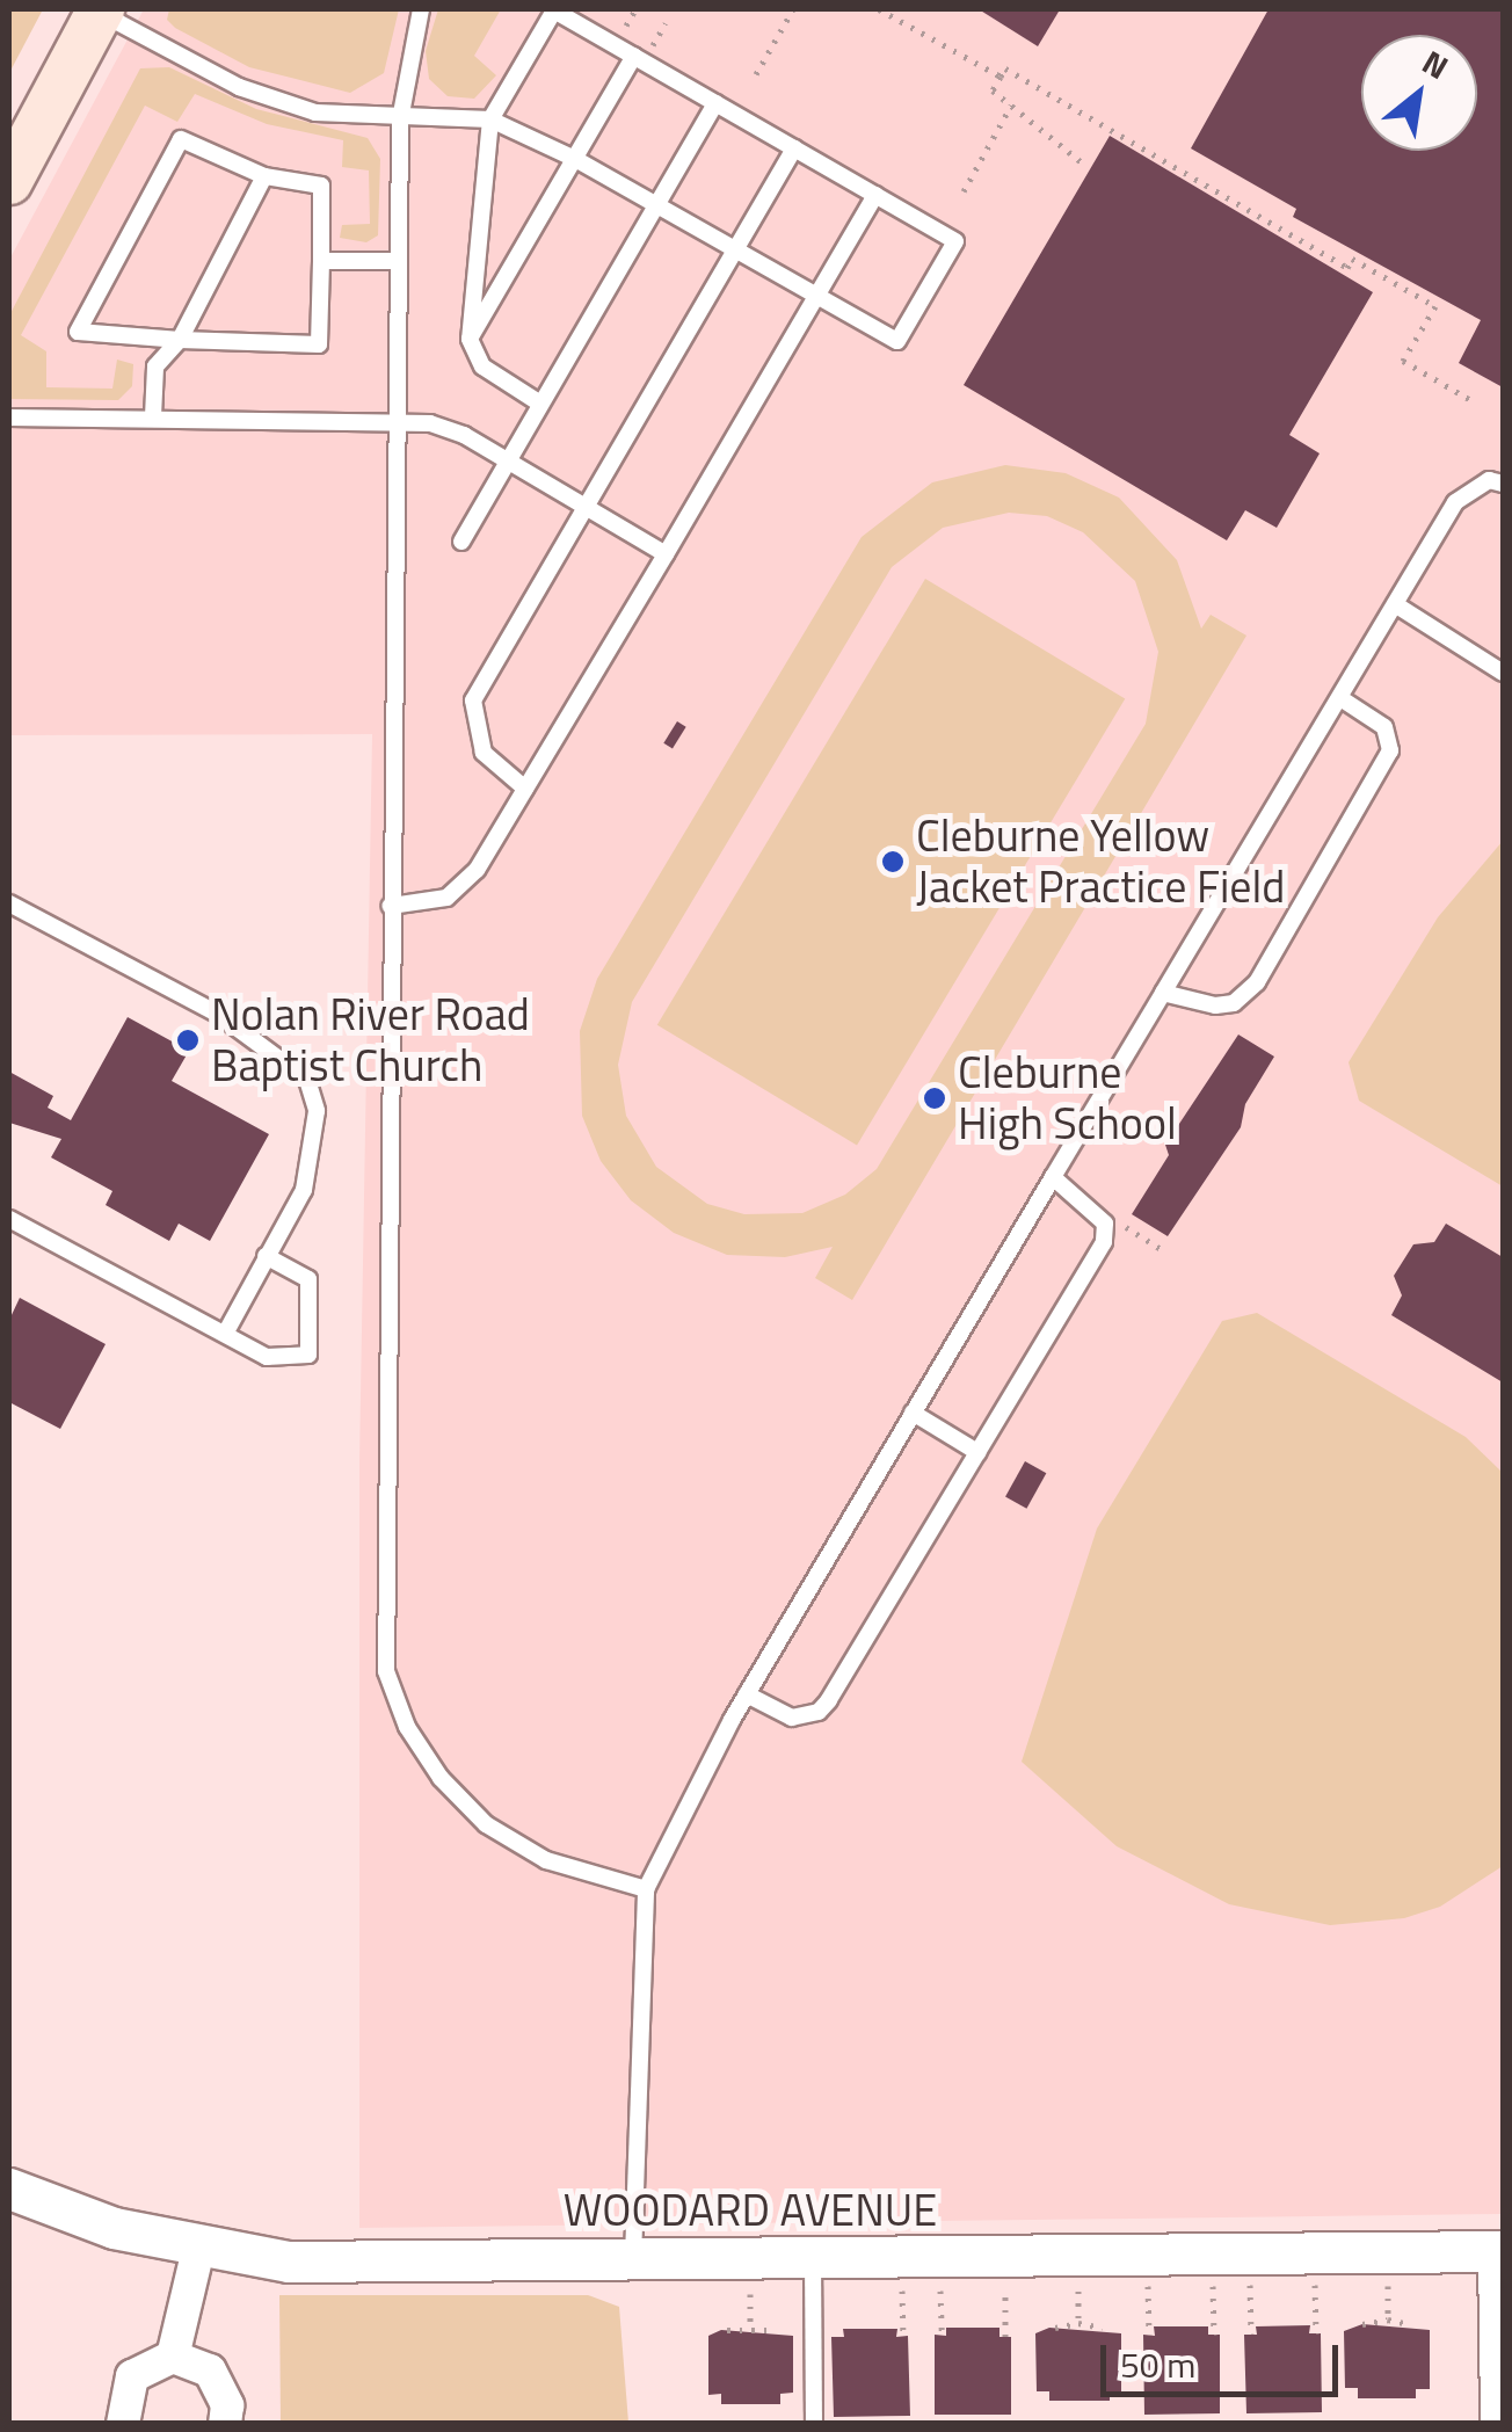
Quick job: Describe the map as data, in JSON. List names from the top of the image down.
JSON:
{
  "streets": {
    "street": ["WOODARD AVENUE"]
  },
  "places": ["Cleburne Yellow Jacket Practice Field", "Nolan River Road Baptist Church", "Cleburne High School"],
  "scale_bar": "50 m",
  "north": "top right"
}
